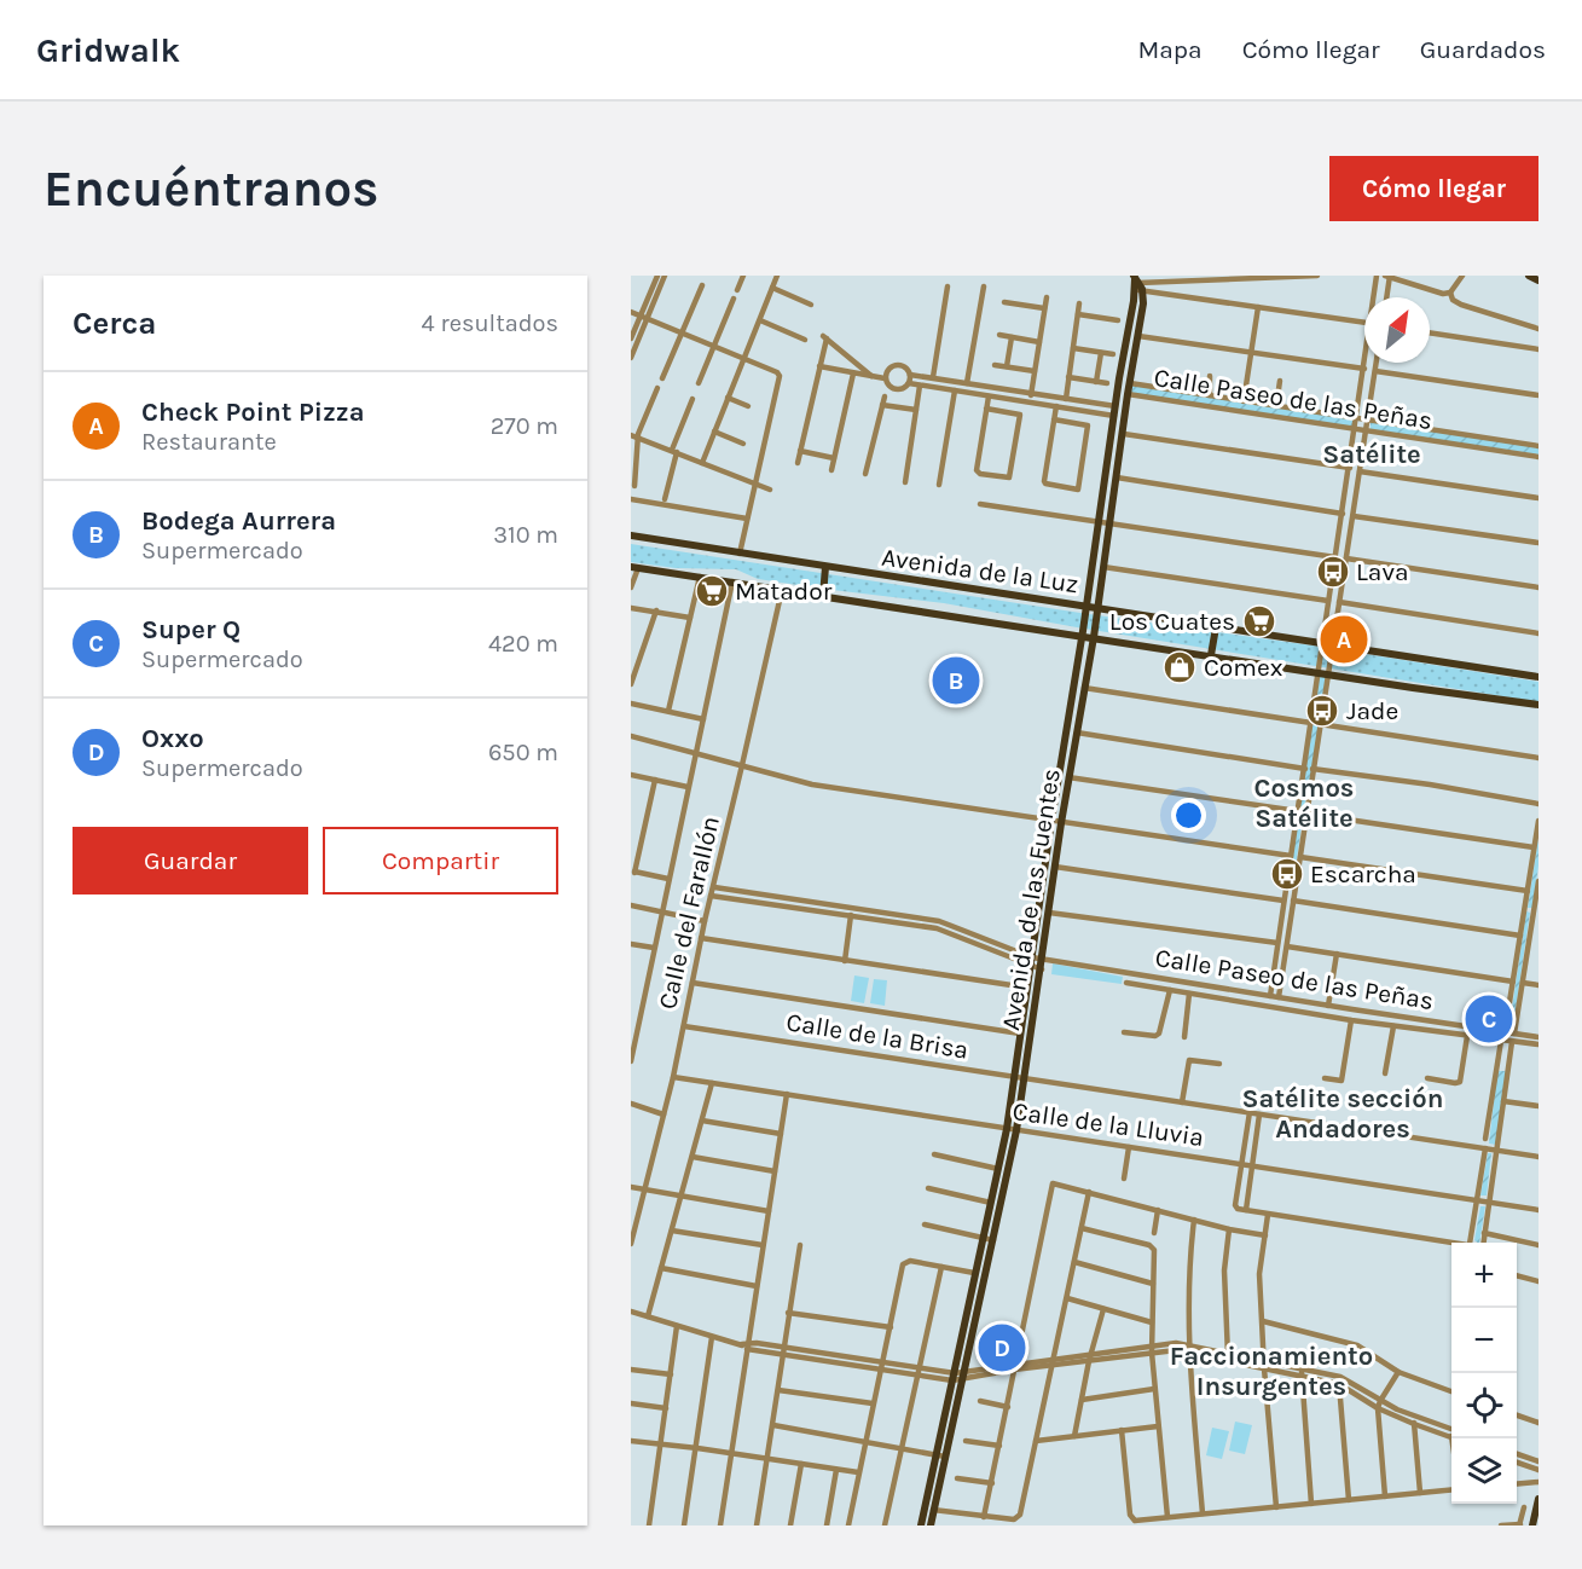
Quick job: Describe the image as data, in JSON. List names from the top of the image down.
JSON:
{
  "streets": {
    "main road": ["Avenida de la Luz", "Avenida de las Fuentes"],
    "street": [
      "Calle Paseo de las Peñas",
      "Calle del Farallón",
      "Calle de la Brisa",
      "Calle de la Lluvia"
    ]
  },
  "crossings": [
    ["Calle Paseo de las Peñas", "Avenida de las Fuentes"],
    ["Calle Paseo de las Peñas", "Calle del Farallón"],
    ["Avenida de la Luz", "Avenida de las Fuentes"],
    ["Avenida de la Luz", "Calle del Farallón"],
    ["Avenida de las Fuentes", "Calle de la Brisa"],
    ["Avenida de las Fuentes", "Calle de la Lluvia"],
    ["Calle del Farallón", "Calle de la Brisa"],
    ["Calle del Farallón", "Calle de la Lluvia"]
  ],
  "districts": [
    "Satélite",
    "Cosmos Satélite",
    "Satélite sección Andadores",
    "Faccionamiento Insurgentes"
  ],
  "places": {
    "bus stop": ["Lava", "Jade", "Escarcha"],
    "supermarket": ["Matador", "Los Cuates"],
    "shop": ["Comex"]
  },
  "north": "top right",
  "page": {
    "header": "Gridwalk",
    "nav": ["Mapa", "Cómo llegar", "Guardados"],
    "buttons": [
      "Cómo llegar",
      ["Guardar", "Compartir"]
    ],
    "title": "Encuéntranos",
    "heading": ["Cerca", "4 resultados"],
    "list": [
      {
        "mark": "A",
        "name": "Check Point Pizza",
        "note": "Restaurante",
        "value": "270 m"
      },
      {
        "mark": "B",
        "name": "Bodega Aurrera",
        "note": "Supermercado",
        "value": "310 m"
      },
      {
        "mark": "C",
        "name": "Super Q",
        "note": "Supermercado",
        "value": "420 m"
      },
      {
        "mark": "D",
        "name": "Oxxo",
        "note": "Supermercado",
        "value": "650 m"
      }
    ],
    "pins": [
      "A",
      "B",
      "C",
      "D"
    ],
    "map_buttons": ["+", "−"]
  }
}
